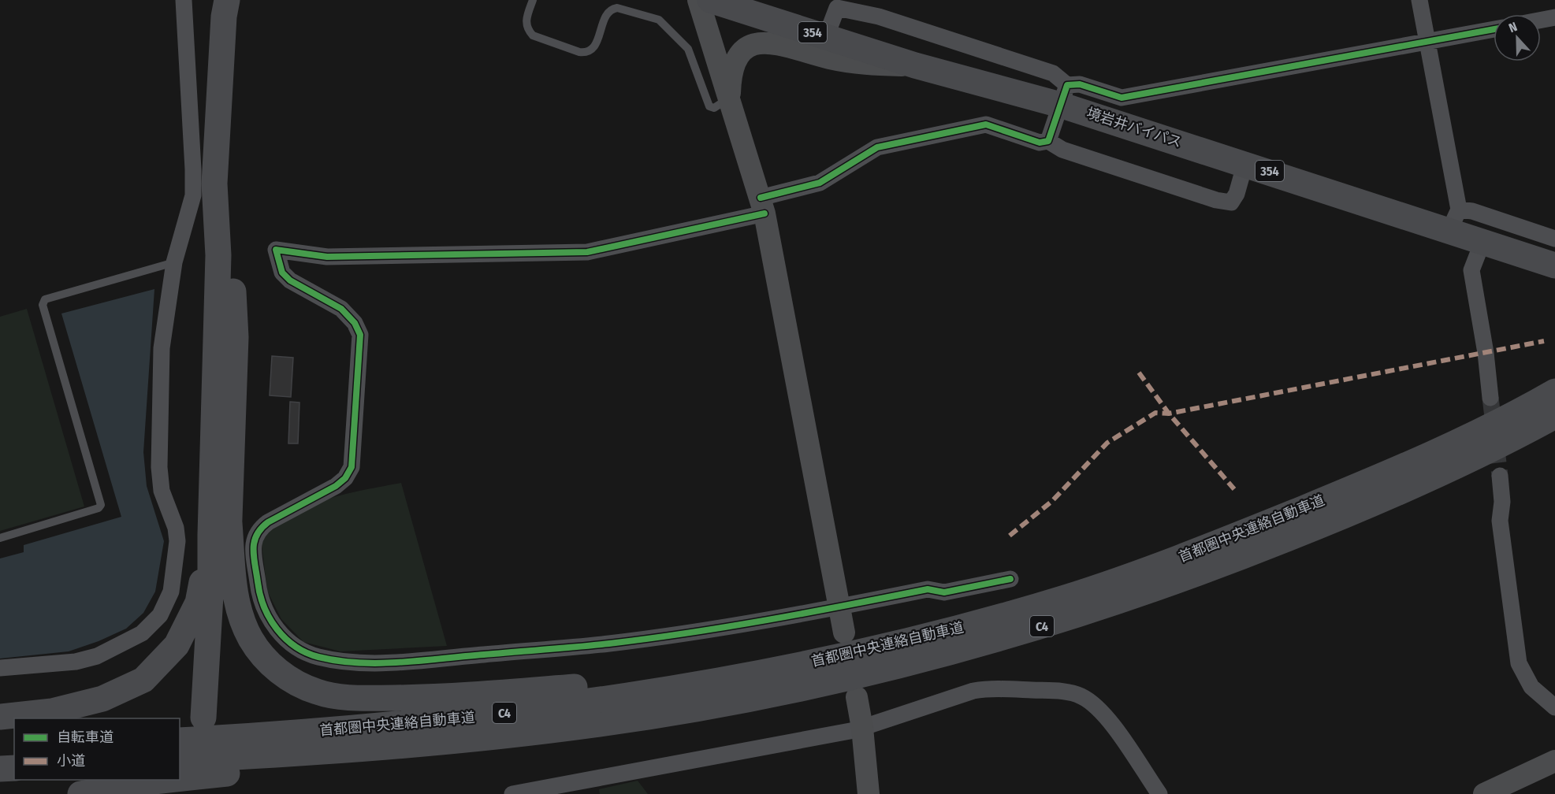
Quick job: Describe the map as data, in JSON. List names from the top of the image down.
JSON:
{
  "streets": {
    "highway": [
      "354",
      "境岩井バイパス",
      "首都圏中央連絡自動車道",
      "C4"
    ]
  },
  "legend": ["自転車道", "小道"],
  "north": "top"
}
